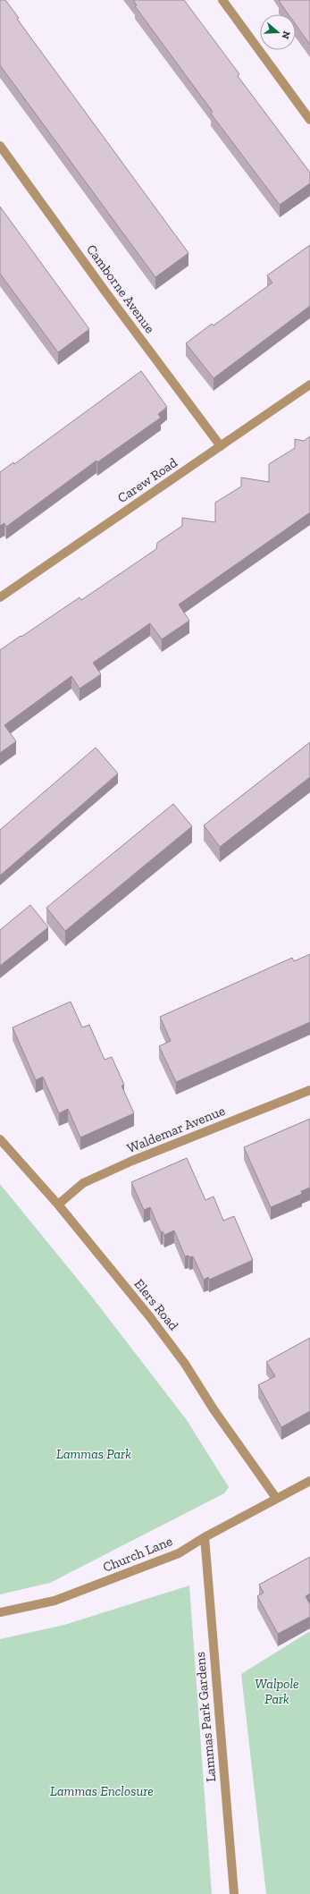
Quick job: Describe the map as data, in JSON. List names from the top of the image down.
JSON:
{
  "streets": {
    "street": [
      "Camborne Avenue",
      "Carew Road",
      "Waldemar Avenue",
      "Elers Road",
      "Church Lane",
      "Lammas Park Gardens"
    ]
  },
  "crossings": [
    ["Camborne Avenue", "Carew Road"],
    ["Waldemar Avenue", "Elers Road"],
    ["Elers Road", "Church Lane"],
    ["Church Lane", "Lammas Park Gardens"]
  ],
  "parks": ["Lammas Park", "Walpole Park", "Lammas Enclosure"],
  "north": "right"
}
